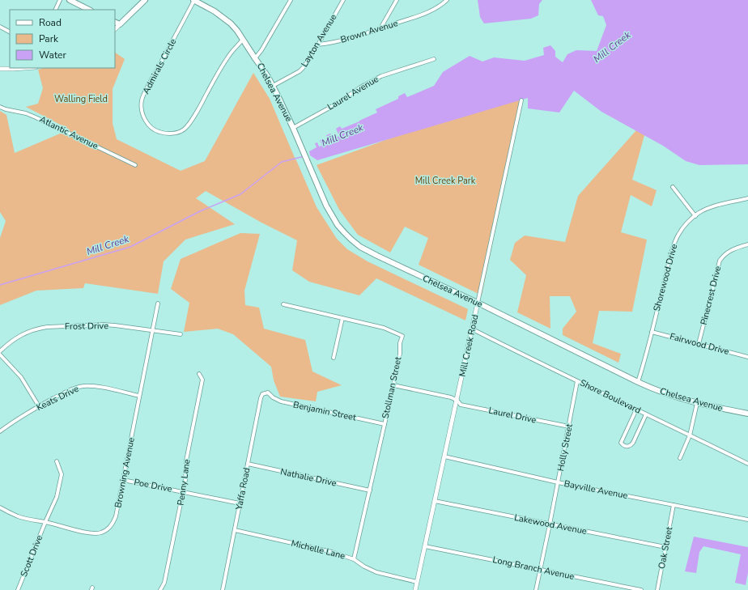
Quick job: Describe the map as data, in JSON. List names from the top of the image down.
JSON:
{
  "streets": {
    "main road": ["Chelsea Avenue"],
    "street": [
      "Brown Avenue",
      "Layton Avenue",
      "Admirals Circle",
      "Laurel Avenue",
      "Atlantic Avenue",
      "Shorewood Drive",
      "Pinecrest Drive",
      "Frost Drive",
      "Fairwood Drive",
      "Mill Creek Road",
      "Stollman Street",
      "Shore Boulevard",
      "Keats Drive",
      "Benjamin Street",
      "Laurel Drive",
      "Holly Street",
      "Browning Avenue",
      "Nathalie Drive",
      "Penny Lane",
      "Poe Drive",
      "Yaffa Road",
      "Bayville Avenue",
      "Lakewood Avenue",
      "Oak Street",
      "Michelle Lane",
      "Scott Drive",
      "Long Branch Avenue"
    ]
  },
  "crossings": [
    ["Brown Avenue", "Layton Avenue"],
    ["Layton Avenue", "Chelsea Avenue"],
    ["Admirals Circle", "Chelsea Avenue"],
    ["Chelsea Avenue", "Laurel Avenue"],
    ["Chelsea Avenue", "Shorewood Drive"],
    ["Chelsea Avenue", "Mill Creek Road"],
    ["Shorewood Drive", "Fairwood Drive"],
    ["Pinecrest Drive", "Fairwood Drive"],
    ["Frost Drive", "Browning Avenue"],
    ["Mill Creek Road", "Shore Boulevard"],
    ["Mill Creek Road", "Laurel Drive"],
    ["Mill Creek Road", "Bayville Avenue"],
    ["Mill Creek Road", "Lakewood Avenue"],
    ["Mill Creek Road", "Michelle Lane"],
    ["Mill Creek Road", "Long Branch Avenue"],
    ["Stollman Street", "Benjamin Street"],
    ["Stollman Street", "Laurel Drive"],
    ["Stollman Street", "Nathalie Drive"],
    ["Stollman Street", "Michelle Lane"],
    ["Shore Boulevard", "Holly Street"],
    ["Keats Drive", "Browning Avenue"],
    ["Benjamin Street", "Yaffa Road"],
    ["Laurel Drive", "Holly Street"],
    ["Holly Street", "Bayville Avenue"],
    ["Holly Street", "Lakewood Avenue"],
    ["Holly Street", "Long Branch Avenue"],
    ["Browning Avenue", "Poe Drive"],
    ["Browning Avenue", "Scott Drive"],
    ["Nathalie Drive", "Yaffa Road"],
    ["Penny Lane", "Poe Drive"],
    ["Poe Drive", "Yaffa Road"],
    ["Yaffa Road", "Michelle Lane"],
    ["Bayville Avenue", "Oak Street"],
    ["Lakewood Avenue", "Oak Street"]
  ],
  "water": ["Mill Creek"],
  "parks": ["Walling Field", "Mill Creek Park"],
  "legend": ["Road", "Park", "Water"]
}
